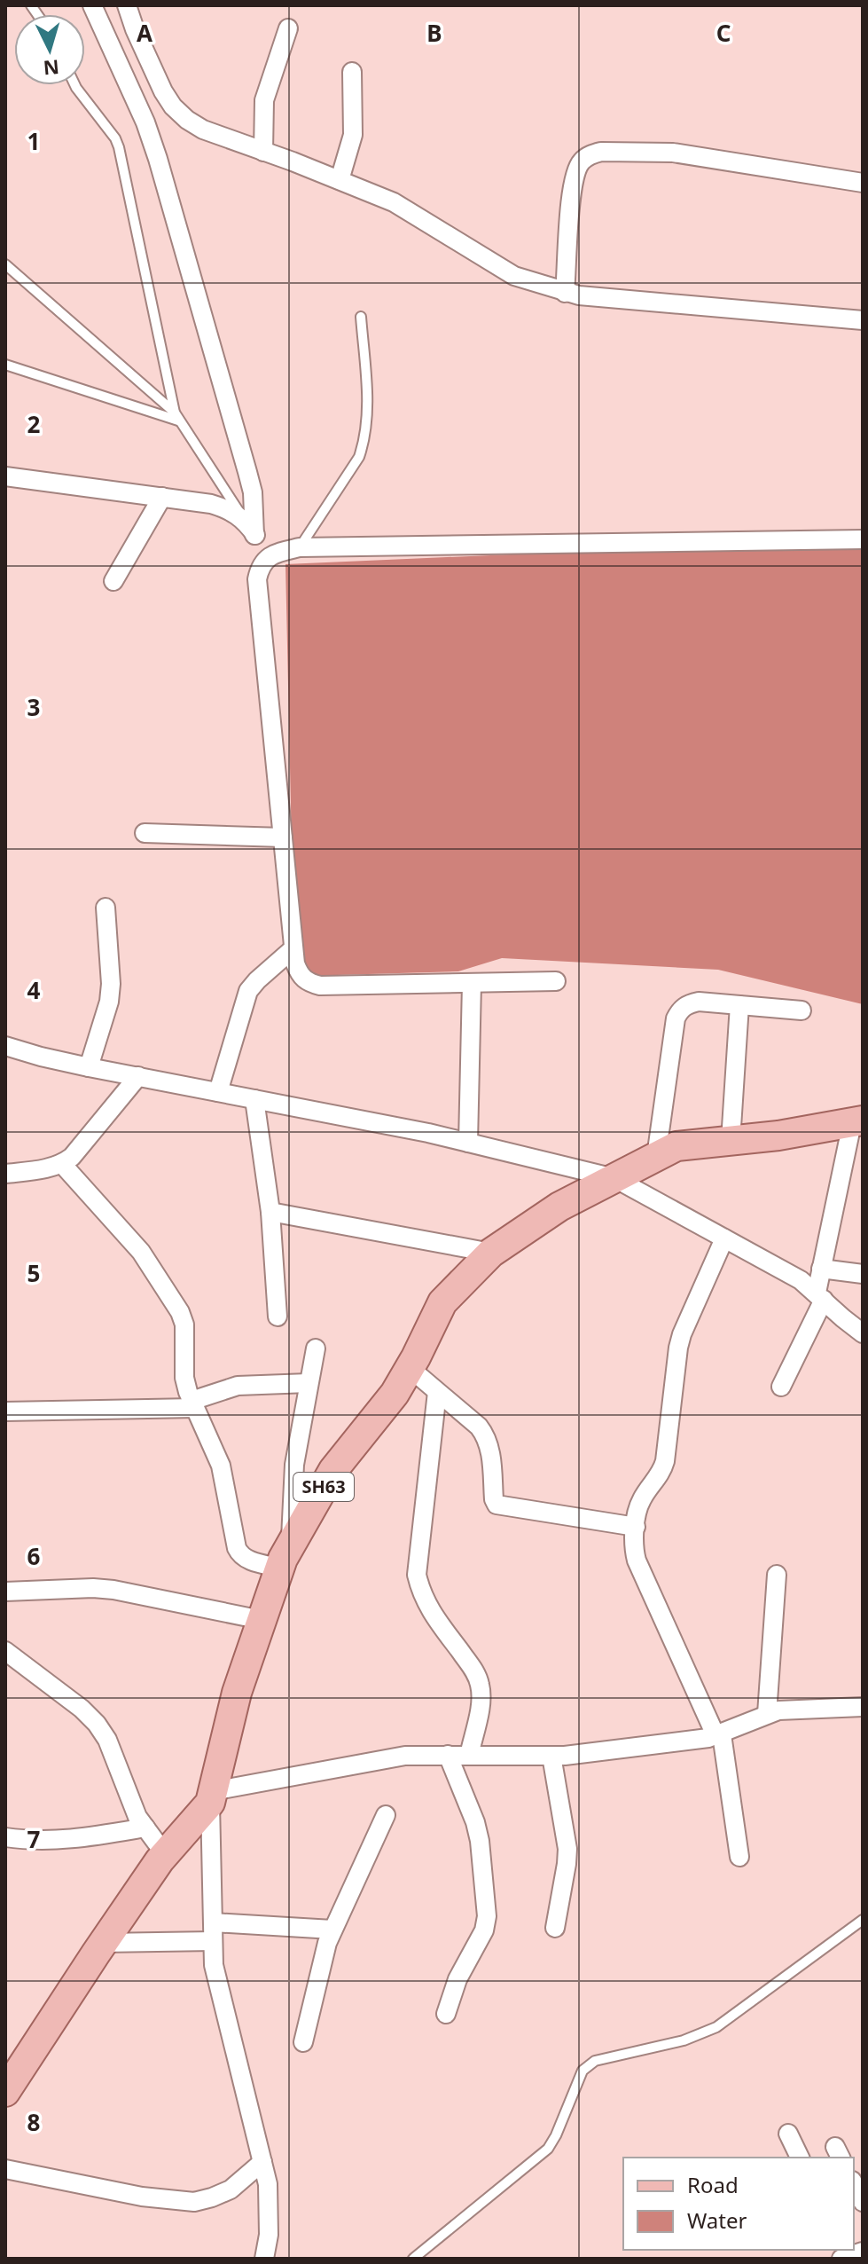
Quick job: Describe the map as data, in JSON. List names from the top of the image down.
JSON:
{
  "streets": {
    "main road": ["SH63"]
  },
  "legend": ["Road", "Water"],
  "north": "bottom",
  "grid": {
    "columns": ["A", "B", "C"],
    "rows": [
      "1",
      "2",
      "3",
      "4",
      "5",
      "6",
      "7",
      "8"
    ]
  }
}
